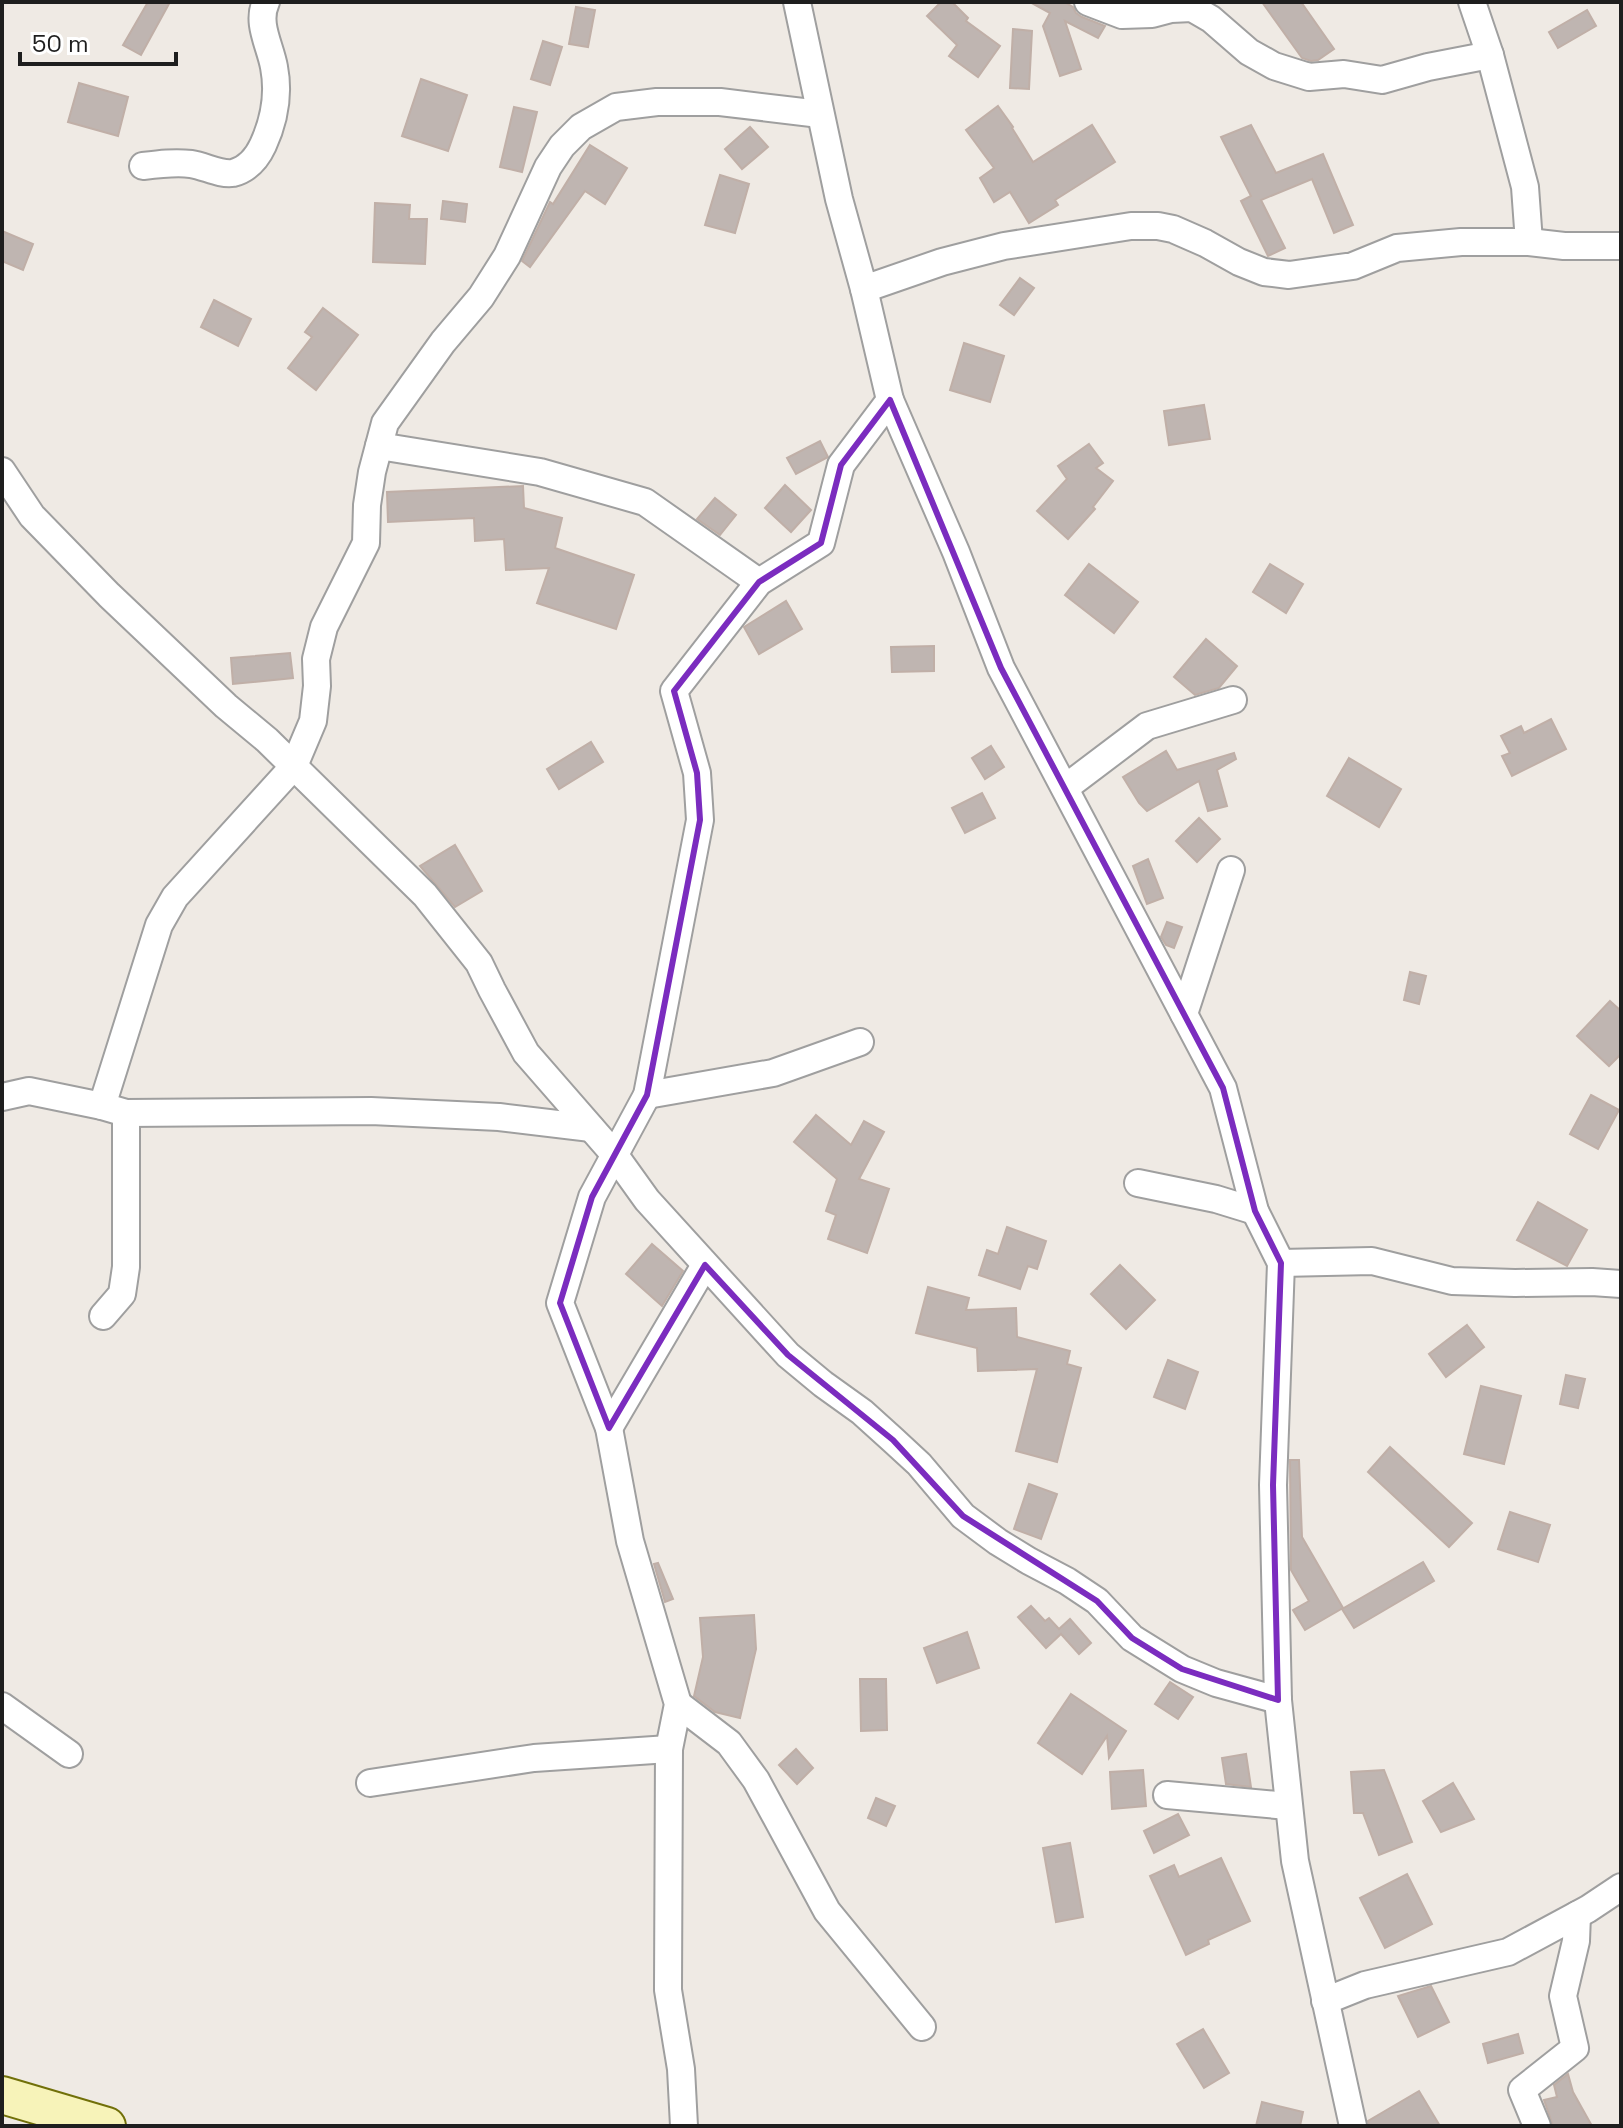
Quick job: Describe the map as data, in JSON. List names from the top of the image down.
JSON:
{
  "scale_bar": "50 m"
}
